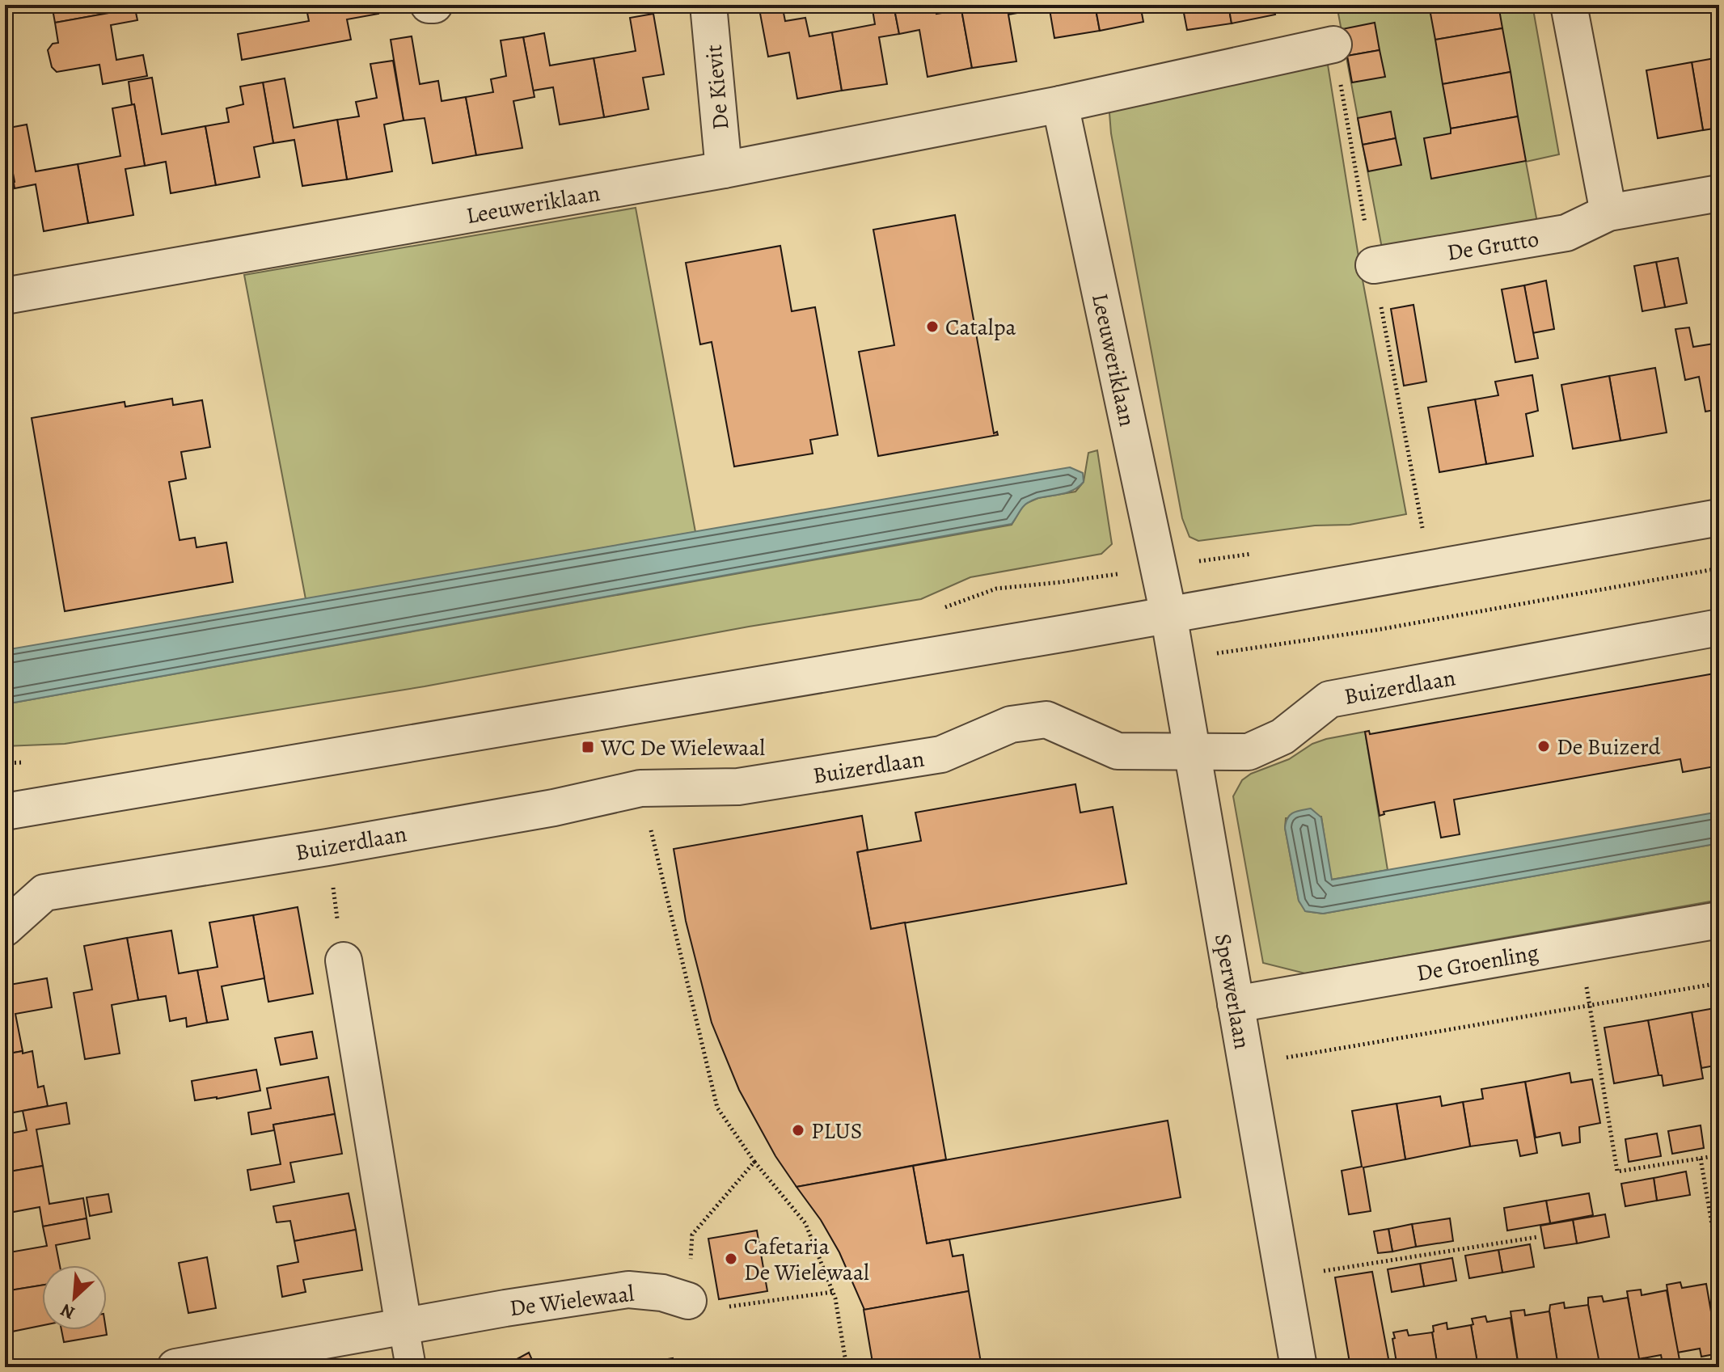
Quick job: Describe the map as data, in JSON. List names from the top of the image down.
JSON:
{
  "streets": {
    "street": [
      "De Kievit",
      "Leeuweriklaan",
      "De Grutto",
      "Buizerdlaan",
      "De Groenling",
      "Sperwerlaan",
      "De Wielewaal"
    ]
  },
  "crossings": [
    ["De Kievit", "Leeuweriklaan"],
    ["Leeuweriklaan", "Sperwerlaan"],
    ["Buizerdlaan", "Sperwerlaan"],
    ["De Groenling", "Sperwerlaan"]
  ],
  "places": {
    "other": [
      "Catalpa",
      "De Buizerd",
      "PLUS",
      "Cafetaria De Wielewaal"
    ],
    "transit": ["WC De Wielewaal"]
  },
  "north": "bottom left"
}
